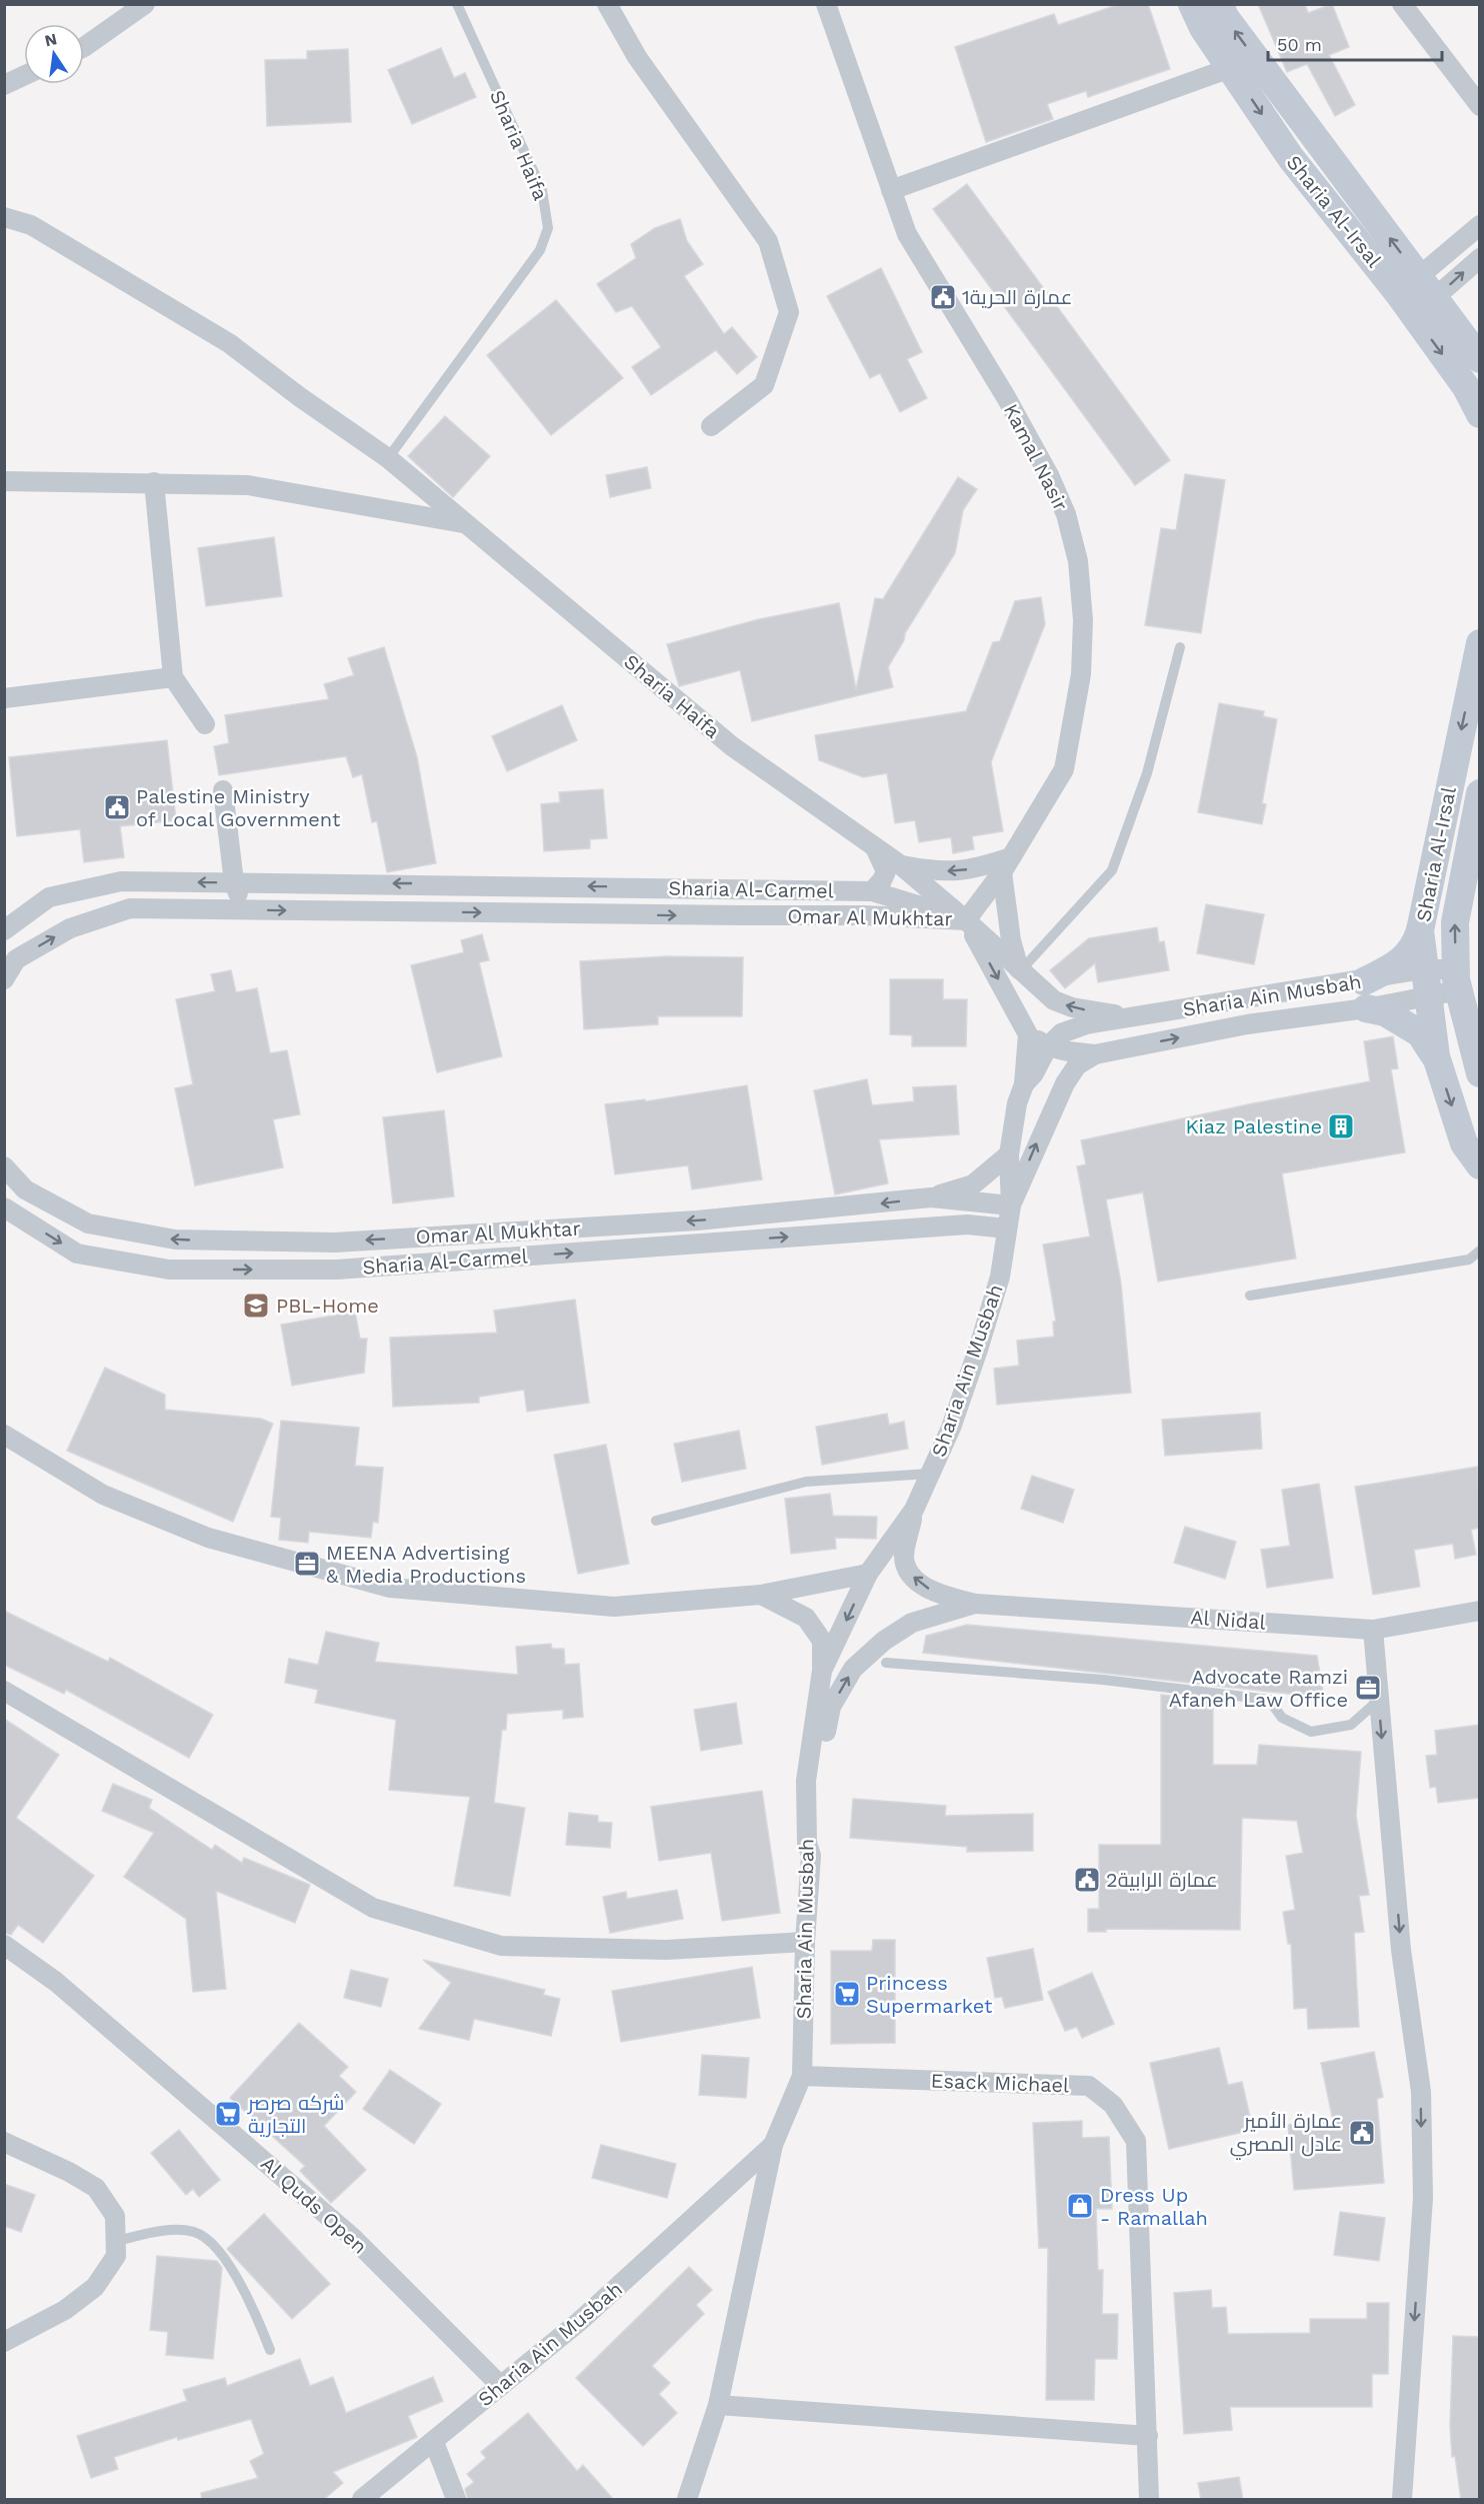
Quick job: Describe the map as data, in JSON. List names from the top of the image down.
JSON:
{
  "streets": {
    "main road": ["Sharia Al-Irsal"],
    "street": [
      "Sharia Haifa",
      "Kamal Nasir",
      "Sharia Al-Carmel",
      "Omar Al Mukhtar",
      "Sharia Ain Musbah",
      "Al Nidal",
      "Esack Michael",
      "Al Quds Open"
    ]
  },
  "crossings": [
    ["Sharia Haifa", "Kamal Nasir"],
    ["Sharia Haifa", "Sharia Al-Carmel"],
    ["Sharia Haifa", "Omar Al Mukhtar"],
    ["Sharia Haifa", "Sharia Ain Musbah"],
    ["Sharia Al-Irsal", "Sharia Ain Musbah"],
    ["Kamal Nasir", "Sharia Al-Carmel"],
    ["Kamal Nasir", "Omar Al Mukhtar"],
    ["Sharia Al-Carmel", "Omar Al Mukhtar"],
    ["Sharia Al-Carmel", "Sharia Ain Musbah"],
    ["Omar Al Mukhtar", "Sharia Ain Musbah"],
    ["Sharia Ain Musbah", "Esack Michael"],
    ["Sharia Ain Musbah", "Al Quds Open"]
  ],
  "places": {
    "public building": [
      "عمارة الحرية1",
      "Palestine Ministry of Local Government",
      "عمارة الرابية2",
      "عمارة الأمير عادل المصري"
    ],
    "building": ["Kiaz Palestine"],
    "school or university": ["PBL-Home"],
    "office": ["MEENA Advertising & Media Productions", "Advocate Ramzi Afaneh Law Office"],
    "supermarket": ["Princess Supermarket", "شركه صرصر التجارية"],
    "shop": ["Dress Up - Ramallah"]
  },
  "scale_bar": "50 m",
  "north": "top"
}
